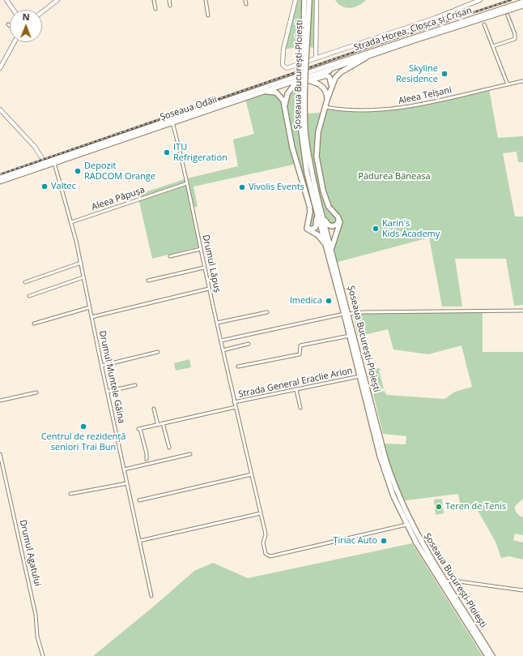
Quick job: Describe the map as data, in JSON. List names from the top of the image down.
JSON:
{
  "streets": {
    "highway": ["Șoseaua București-Ploiești"],
    "main road": ["Strada Horea, Cloșca și Crișan", "Șoseaua Odăii"],
    "street": [
      "Aleea Teișani",
      "Aleea Păpușa",
      "Drumul Lăpuș",
      "Drumul Muntele Găina",
      "Strada General Eraclie Arion",
      "Drumul Agatului"
    ]
  },
  "crossings": [
    ["Strada Horea, Cloșca și Crișan", "Șoseaua Odăii"],
    ["Șoseaua București-Ploiești", "Drumul Lăpuș"],
    ["Șoseaua București-Ploiești", "Strada General Eraclie Arion"],
    ["Șoseaua Odăii", "Drumul Lăpuș"],
    ["Șoseaua Odăii", "Drumul Muntele Găina"],
    ["Aleea Păpușa", "Drumul Lăpuș"],
    ["Aleea Păpușa", "Drumul Muntele Găina"],
    ["Drumul Lăpuș", "Strada General Eraclie Arion"]
  ],
  "parks": ["Pădurea Băneasa"],
  "places": [
    "Skyline Residence",
    "ITU Refrigeration",
    "Depozit RADCOM Orange",
    "Valtec",
    "Vivolis Events",
    "Karin's Kids Academy",
    "Imedica",
    "Centrul de rezidență seniori Trai Bun",
    "Teren de Tenis",
    "Țiriac Auto"
  ],
  "north": "top"
}
